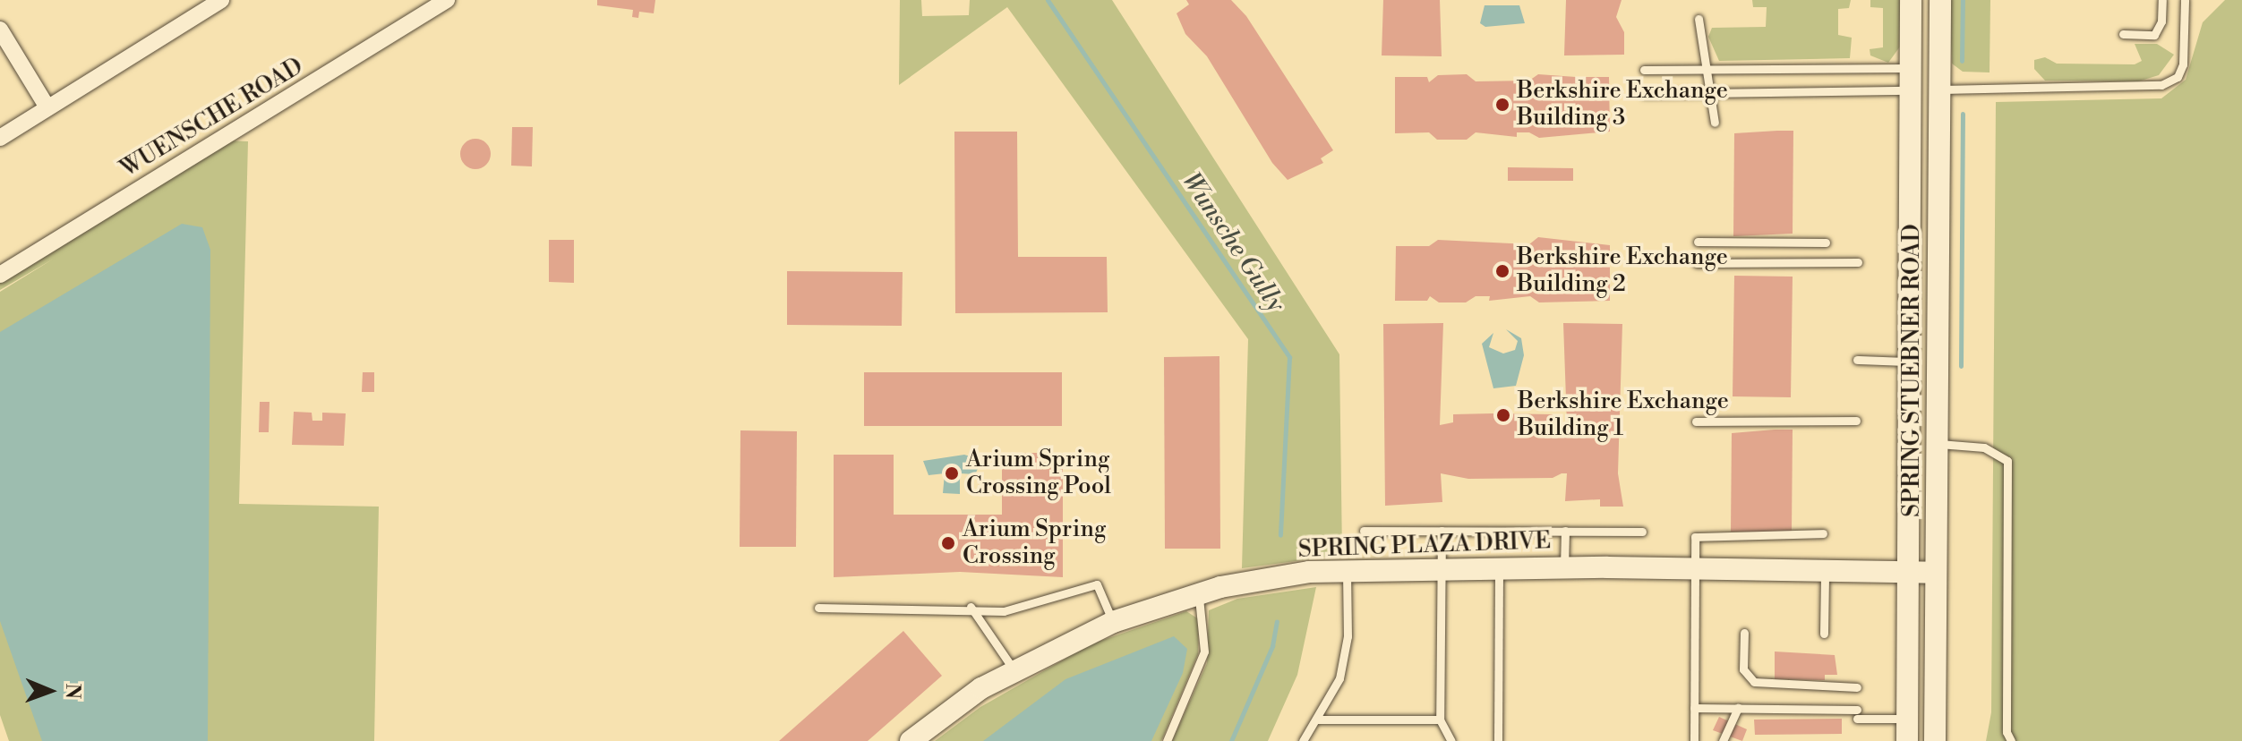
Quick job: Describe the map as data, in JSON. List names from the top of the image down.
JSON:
{
  "streets": {
    "main road": ["SPRING STUEBNER ROAD", "SPRING PLAZA DRIVE"],
    "street": ["WUENSCHE ROAD"]
  },
  "crossings": [
    ["SPRING STUEBNER ROAD", "SPRING PLAZA DRIVE"]
  ],
  "water": ["Wunsche Gully"],
  "places": [
    "Berkshire Exchange Building 3",
    "Berkshire Exchange Building 2",
    "Berkshire Exchange Building 1",
    "Arium Spring Crossing Pool",
    "Arium Spring Crossing"
  ],
  "north": "right"
}
